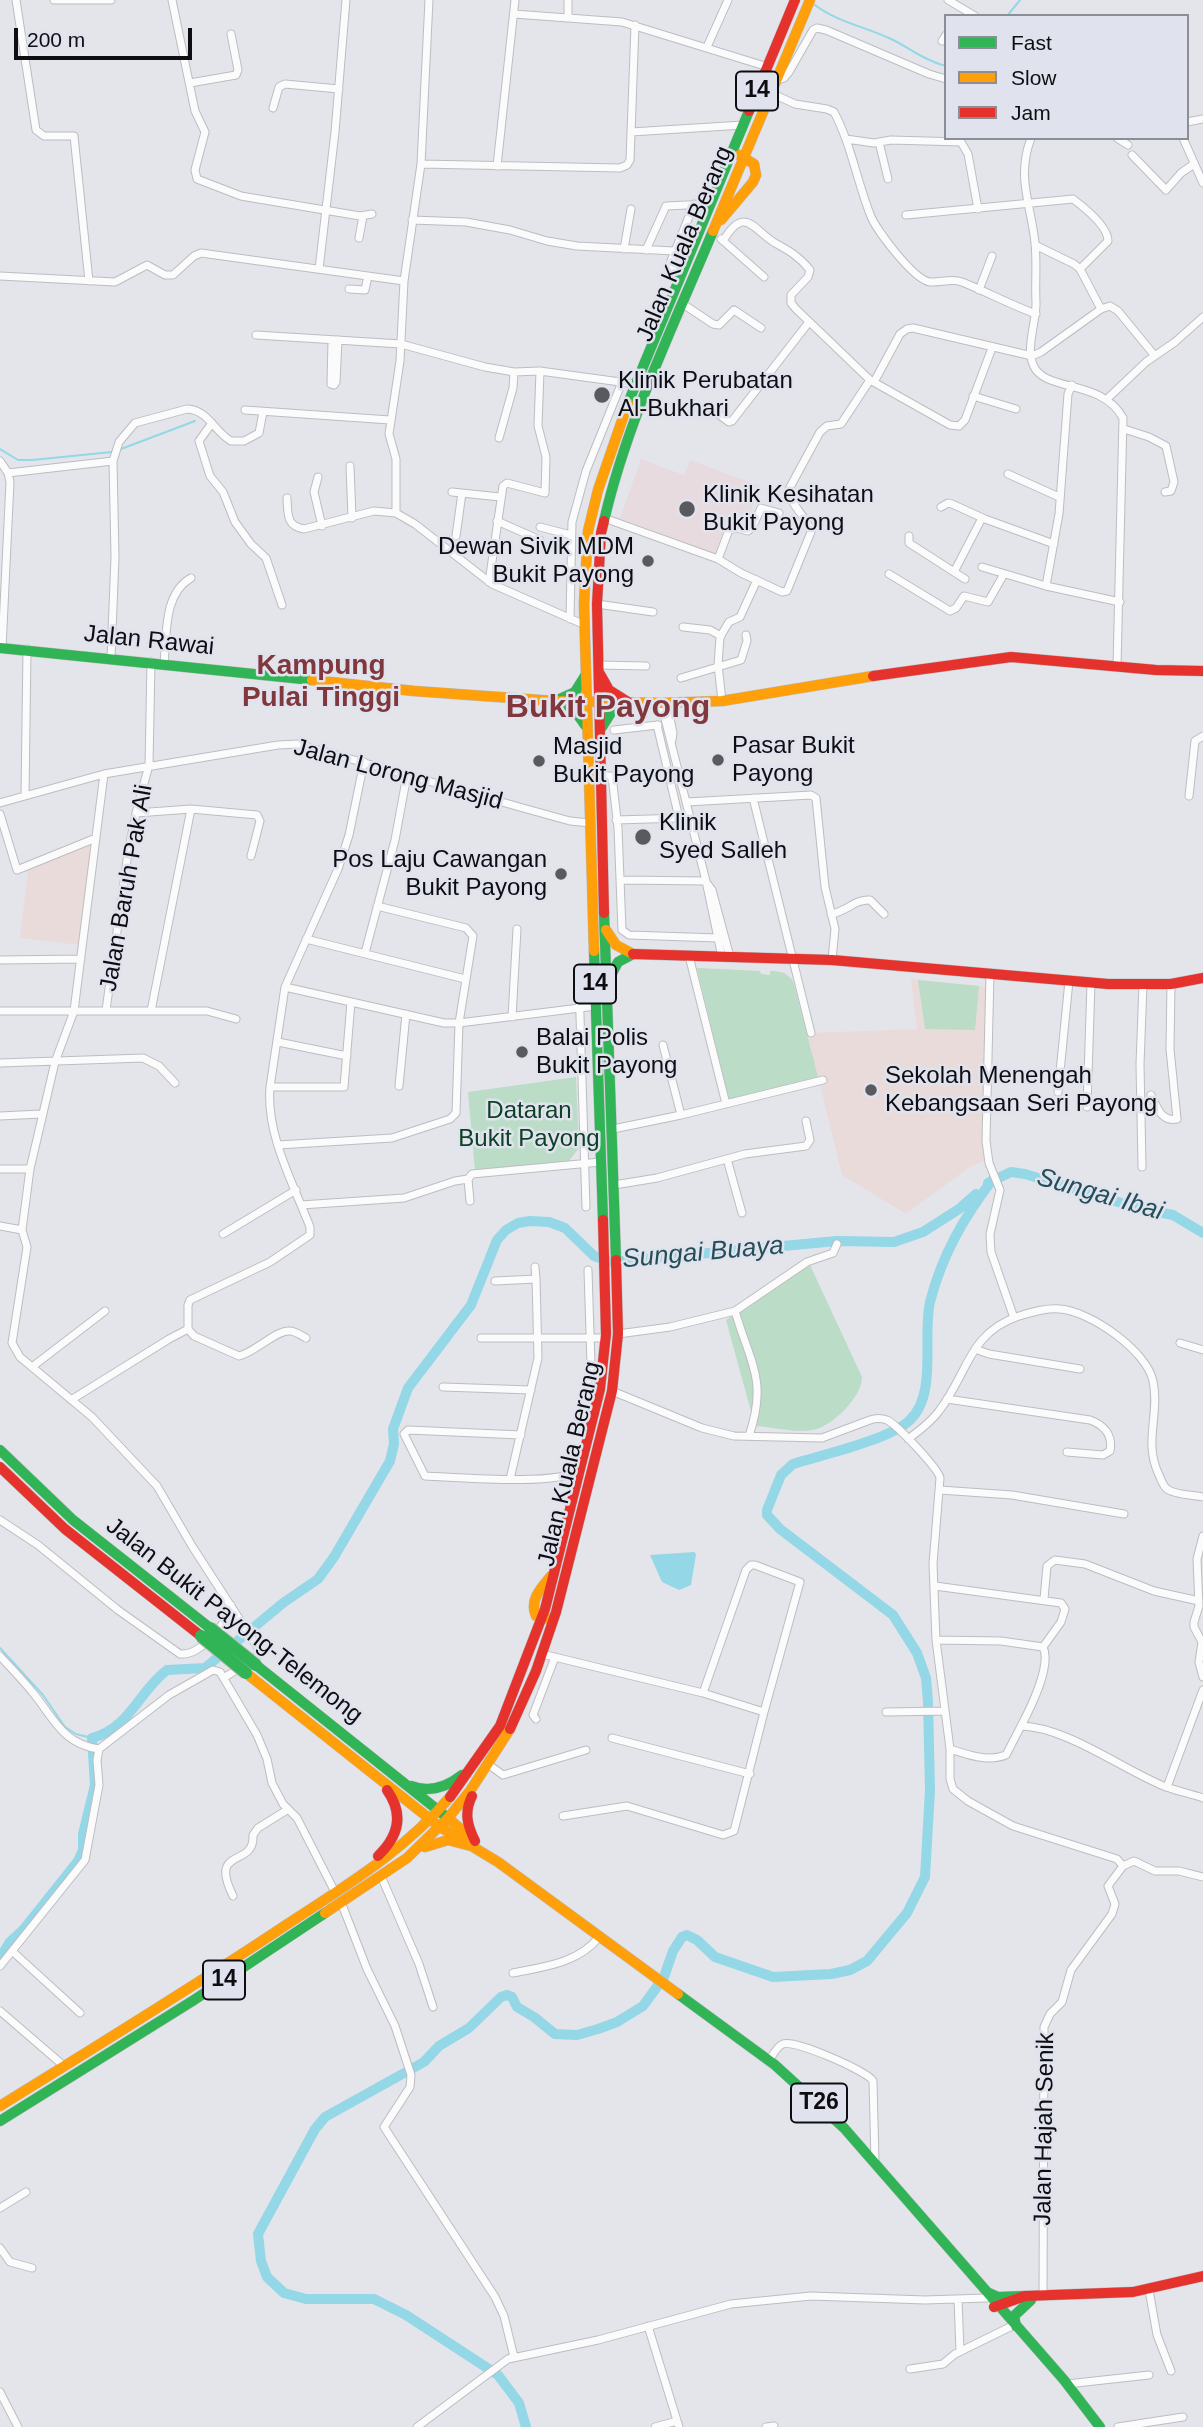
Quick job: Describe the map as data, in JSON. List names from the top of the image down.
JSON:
{
  "streets": {
    "main road": [
      "14",
      "Jalan Kuala Berang",
      "Jalan Rawai",
      "Jalan Bukit Payong-Telemong",
      "T26"
    ],
    "street": ["Jalan Lorong Masjid", "Jalan Baruh Pak Ali", "Jalan Hajah Senik"]
  },
  "crossings": [
    ["Jalan Kuala Berang", "Jalan Rawai"],
    ["Jalan Kuala Berang", "Jalan Lorong Masjid"],
    ["Jalan Kuala Berang", "Jalan Bukit Payong-Telemong"],
    ["Jalan Rawai", "Jalan Baruh Pak Ali"],
    ["Jalan Lorong Masjid", "Jalan Baruh Pak Ali"]
  ],
  "districts": ["Kampung Pulai Tinggi", "Bukit Payong"],
  "water": ["Sungai Ibai", "Sungai Buaya"],
  "parks": ["Dataran Bukit Payong"],
  "places": [
    "Klinik Perubatan Al-Bukhari",
    "Klinik Kesihatan Bukit Payong",
    "Dewan Sivik MDM Bukit Payong",
    "Pasar Bukit Payong",
    "Masjid Bukit Payong",
    "Klinik Syed Salleh",
    "Pos Laju Cawangan Bukit Payong",
    "Balai Polis Bukit Payong",
    "Sekolah Menengah Kebangsaan Seri Payong"
  ],
  "legend": ["Fast", "Slow", "Jam"],
  "scale_bar": "200 m"
}
